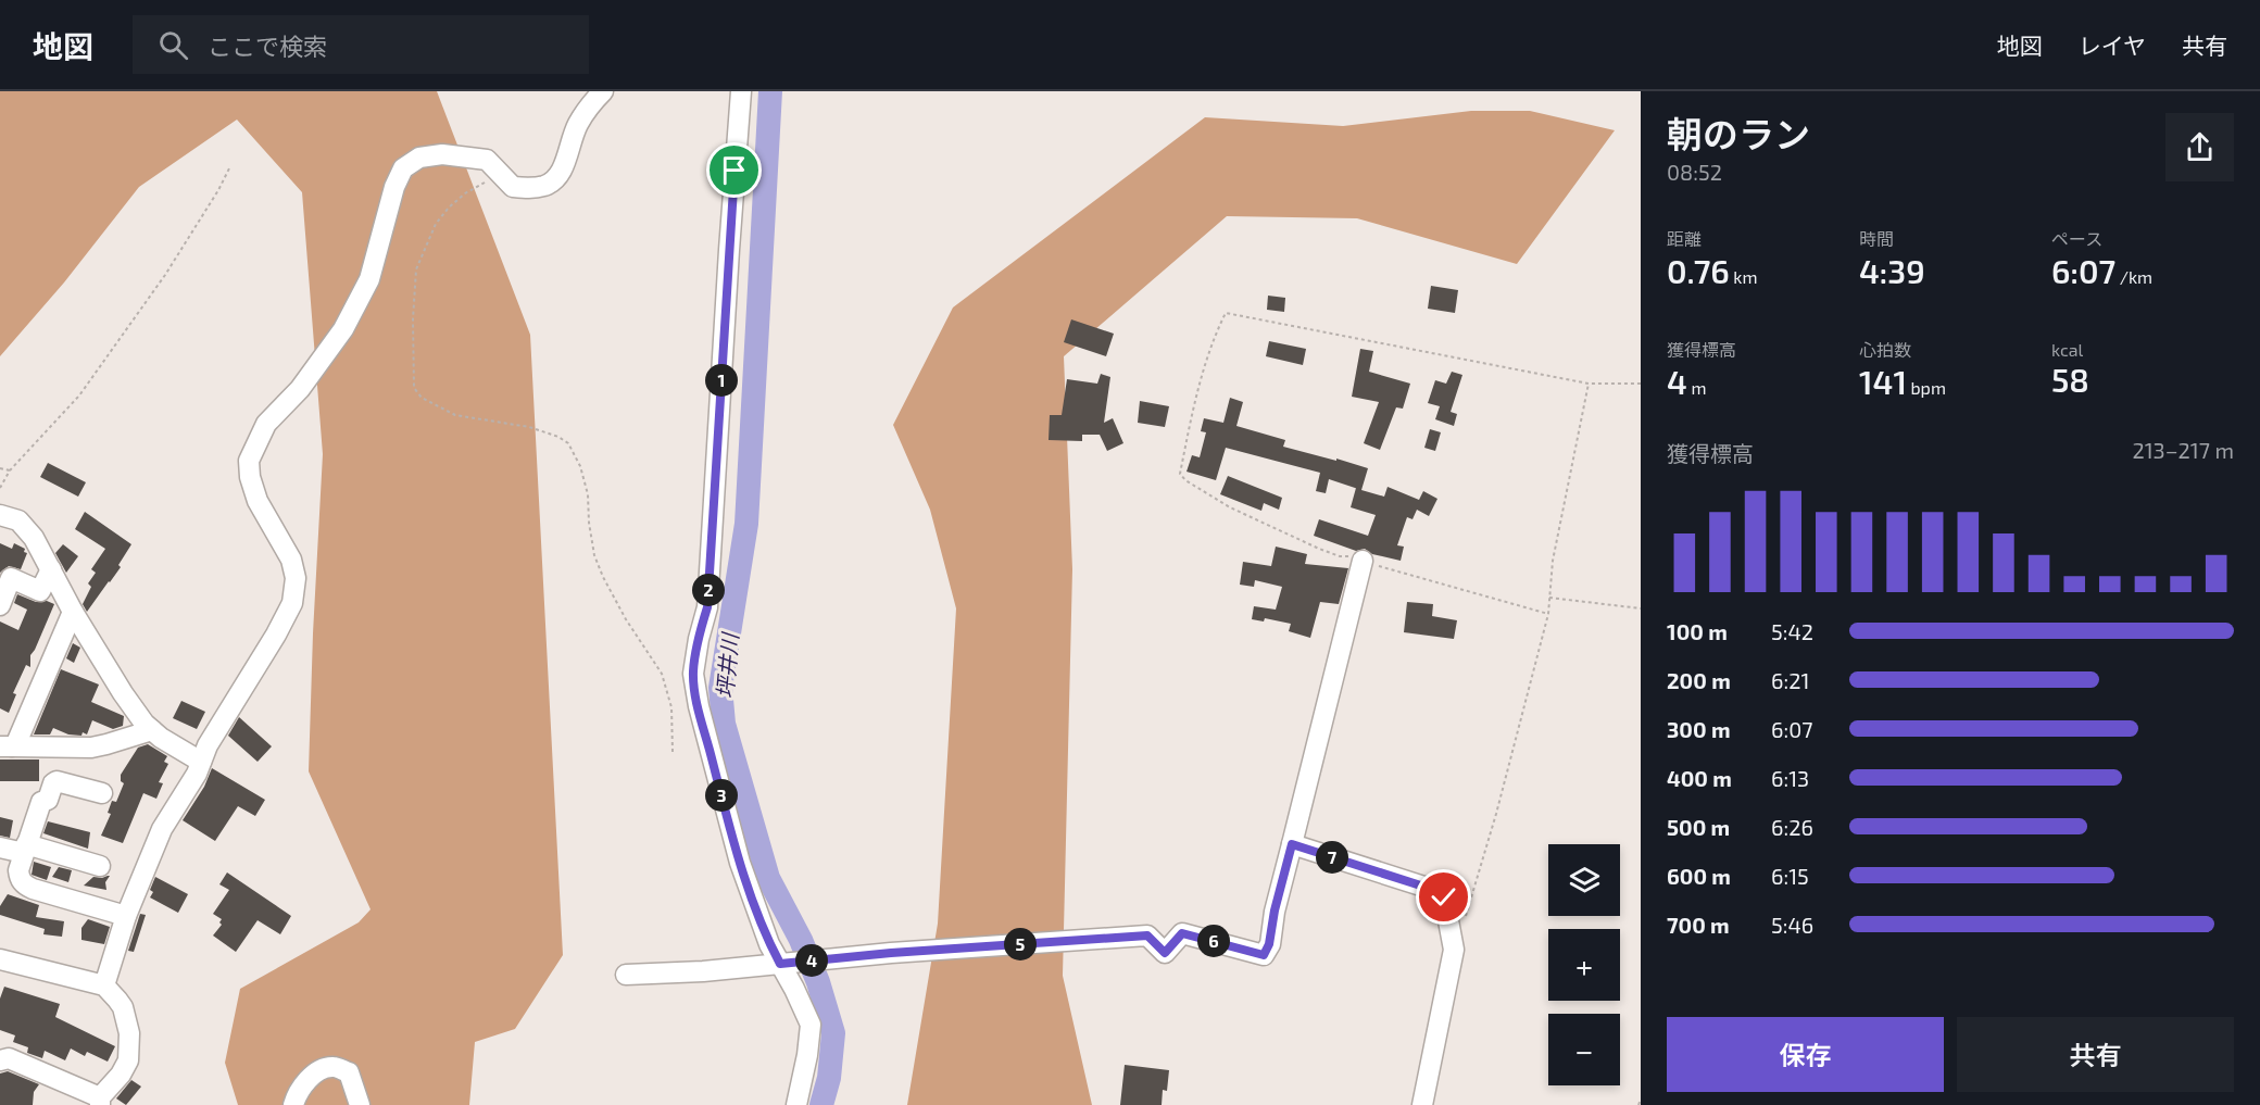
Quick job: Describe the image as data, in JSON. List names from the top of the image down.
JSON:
{
  "water": ["坪井川"],
  "page": {
    "header": "地図",
    "search": "ここで検索",
    "nav": ["地図", "レイヤ", "共有"],
    "heading": ["朝のラン", "08:52"],
    "stats": [
      ["距離", "0.76 km"],
      ["時間", "4:39"],
      ["ペース", "6:07 /km"],
      ["獲得標高", "4 m"],
      ["心拍数", "141 bpm"],
      ["kcal", "58"]
    ],
    "pins": [
      "1",
      "2",
      "3",
      "7",
      "6",
      "5",
      "4"
    ],
    "chart": ["獲得標高", "213–217 m"],
    "list": [
      {
        "name": "100 m",
        "note": "5:42"
      },
      {
        "name": "200 m",
        "note": "6:21"
      },
      {
        "name": "300 m",
        "note": "6:07"
      },
      {
        "name": "400 m",
        "note": "6:13"
      },
      {
        "name": "500 m",
        "note": "6:26"
      },
      {
        "name": "600 m",
        "note": "6:15"
      },
      {
        "name": "700 m",
        "note": "5:46"
      }
    ],
    "map_buttons": ["+", "−"],
    "buttons": ["保存", "共有"]
  }
}
